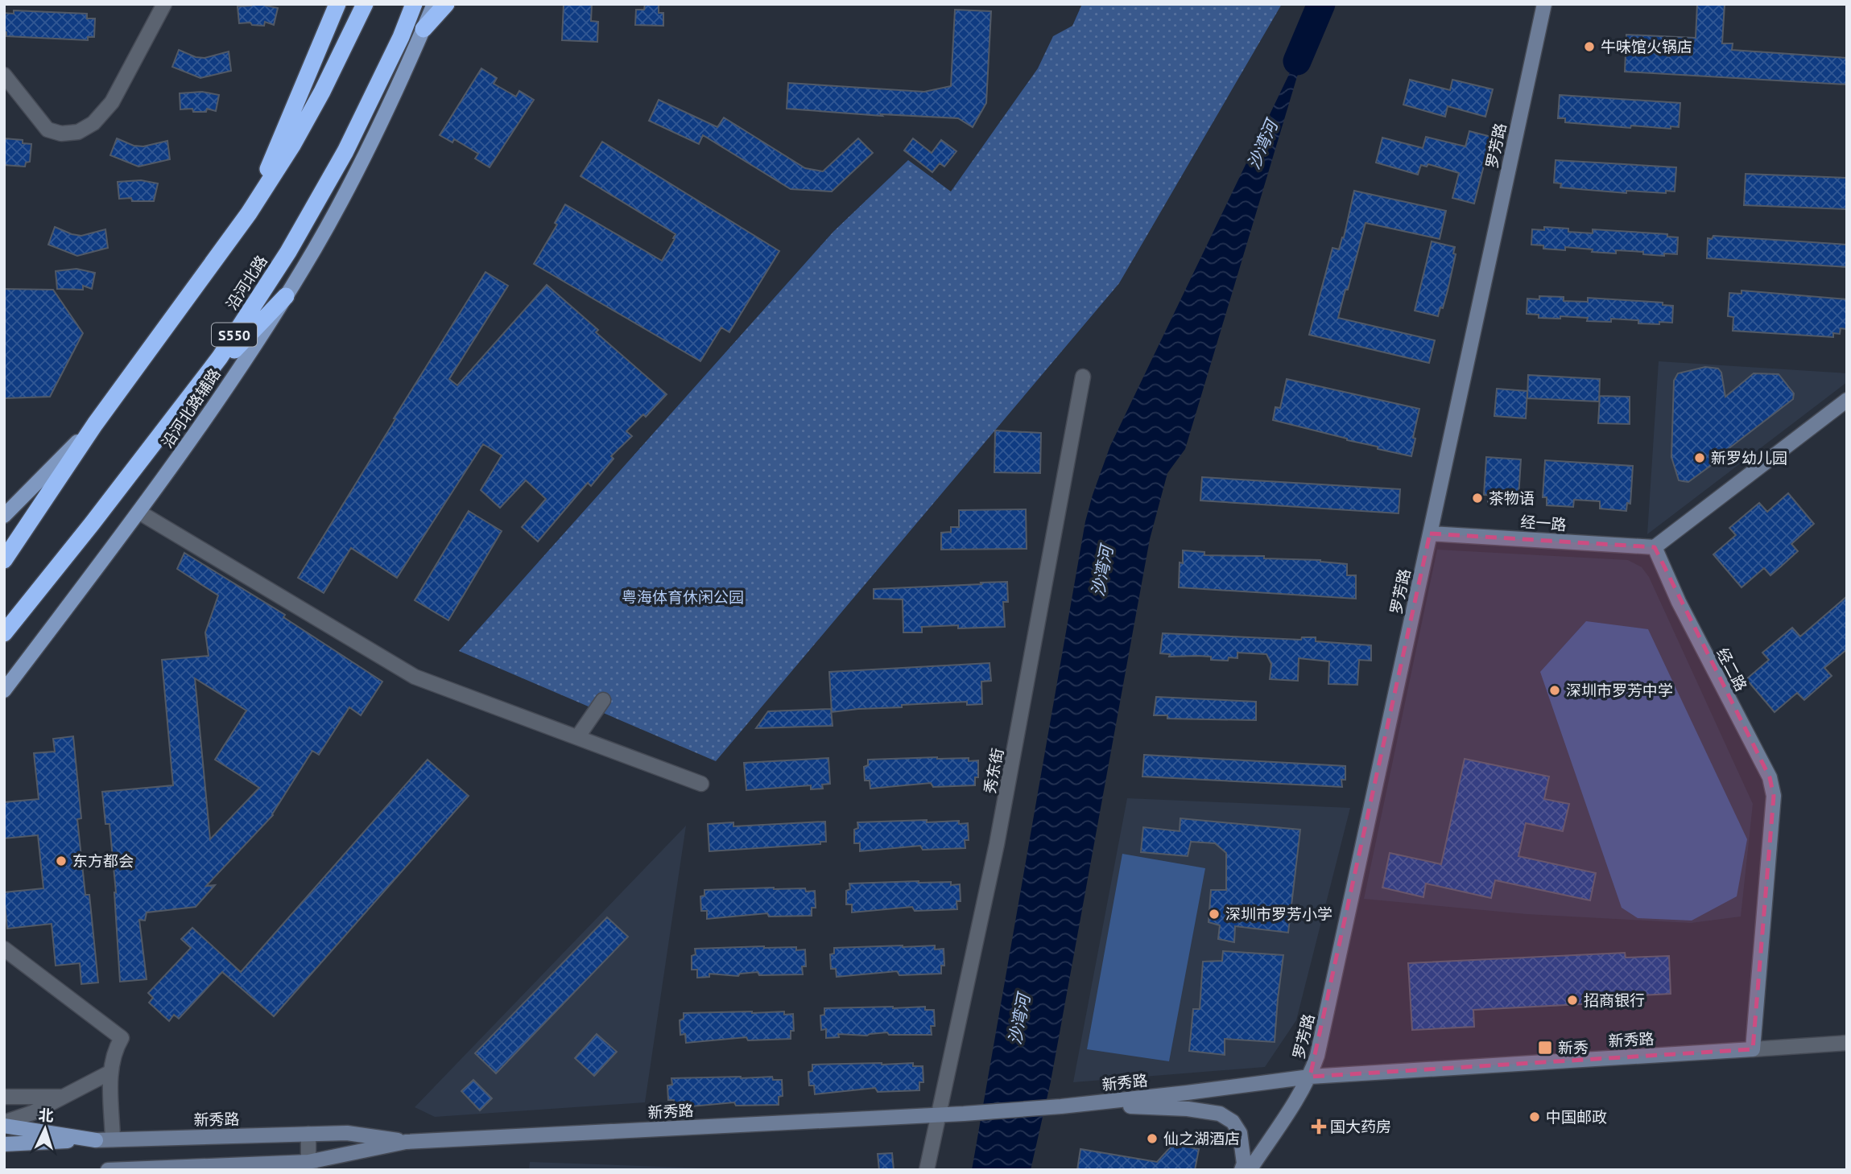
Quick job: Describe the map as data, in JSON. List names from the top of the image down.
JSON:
{
  "streets": {
    "highway": ["沿河北路", "S550"],
    "main road": [
      "罗芳路",
      "沿河北路辅路",
      "经一路",
      "经二路",
      "新秀路"
    ],
    "street": ["秀东街"]
  },
  "crossings": [
    ["罗芳路", "经一路"],
    ["罗芳路", "新秀路"],
    ["经一路", "经二路"],
    ["经二路", "新秀路"],
    ["秀东街", "新秀路"]
  ],
  "water": ["沙湾河"],
  "parks": ["粤海体育休闲公园"],
  "places": {
    "other": [
      "牛味馆火锅店",
      "新罗幼儿园",
      "茶物语",
      "深圳市罗芳中学",
      "东方都会",
      "深圳市罗芳小学",
      "招商银行",
      "中国邮政",
      "仙之湖酒店"
    ],
    "transit": ["新秀"],
    "health": ["国大药房"]
  },
  "north": "top"
}
